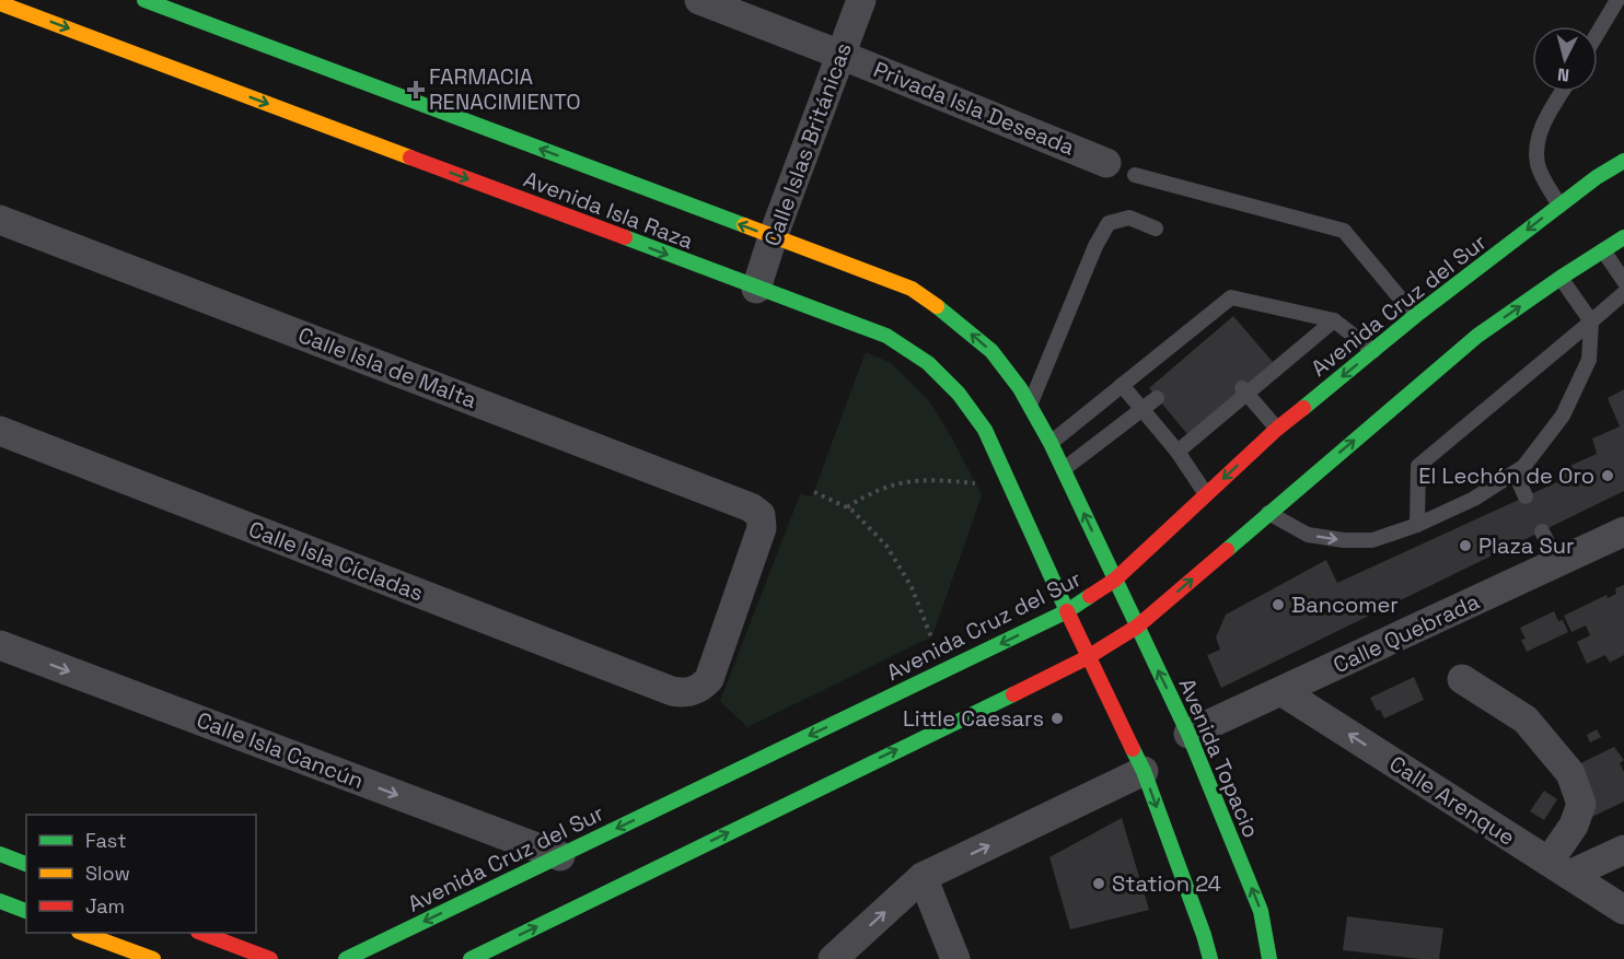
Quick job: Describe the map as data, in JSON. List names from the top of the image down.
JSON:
{
  "streets": {
    "street": [
      "Privada Isla Deseada",
      "Calle Islas Británicas",
      "Avenida Isla Raza",
      "Avenida Cruz del Sur",
      "Calle Isla de Malta",
      "Calle Isla Cícladas",
      "Calle Quebrada",
      "Calle Isla Cancún",
      "Avenida Topacio",
      "Calle Arenque"
    ]
  },
  "crossings": [
    ["Privada Isla Deseada", "Calle Islas Británicas"],
    ["Calle Islas Británicas", "Avenida Isla Raza"],
    ["Avenida Isla Raza", "Avenida Cruz del Sur"],
    ["Avenida Isla Raza", "Avenida Topacio"],
    ["Avenida Cruz del Sur", "Calle Isla Cancún"],
    ["Avenida Cruz del Sur", "Avenida Topacio"],
    ["Calle Isla de Malta", "Calle Isla Cícladas"],
    ["Calle Quebrada", "Avenida Topacio"],
    ["Calle Quebrada", "Calle Arenque"]
  ],
  "one_way": ["Calle Isla Cancún", "Calle Arenque"],
  "places": {
    "health": ["FARMACIA RENACIMIENTO"],
    "other": [
      "El Lechón de Oro",
      "Plaza Sur",
      "Bancomer",
      "Little Caesars",
      "Station 24"
    ]
  },
  "legend": ["Fast", "Slow", "Jam"],
  "north": "bottom"
}
